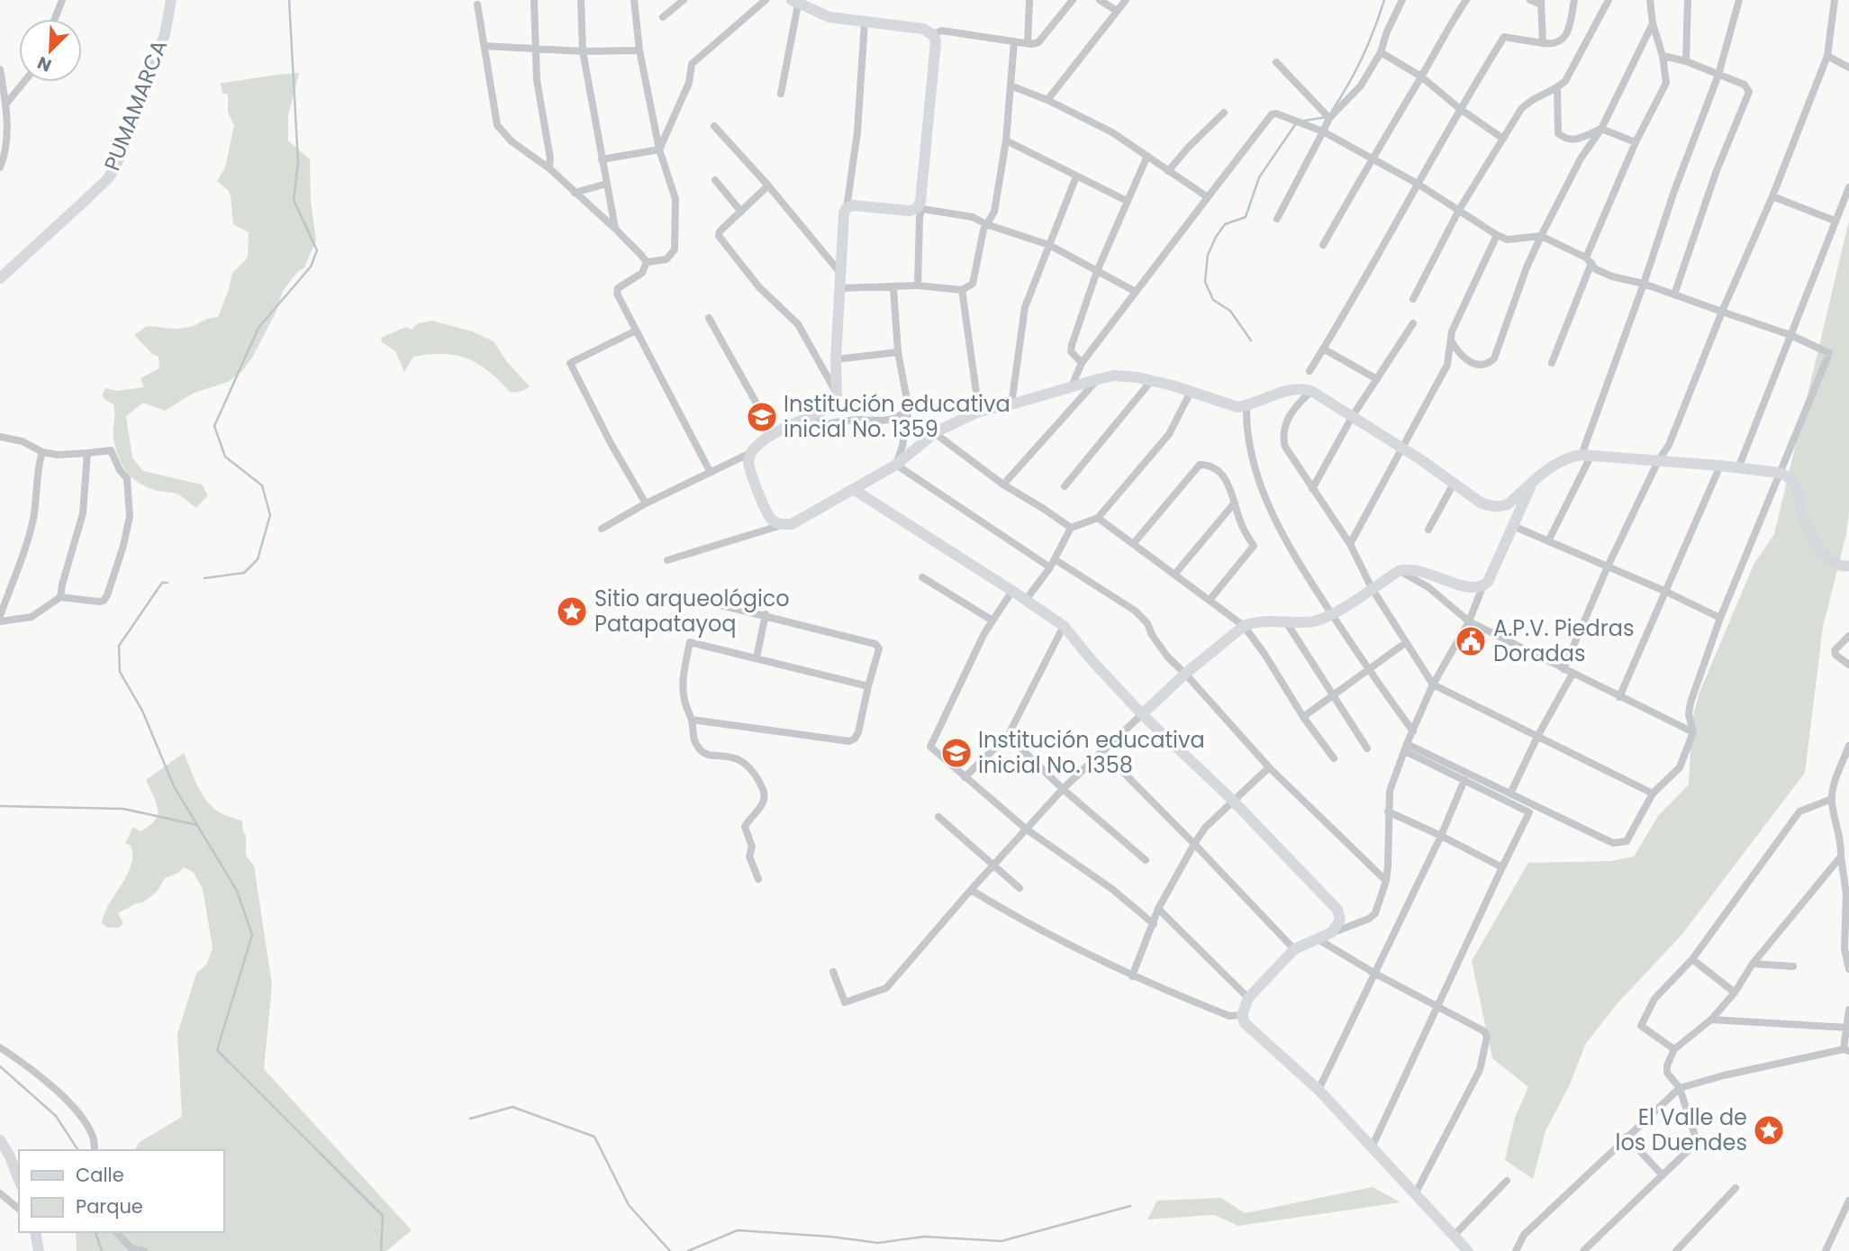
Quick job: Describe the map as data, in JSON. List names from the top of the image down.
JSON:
{
  "streets": {
    "street": ["PUMAMARCA"]
  },
  "places": {
    "school or university": ["Institución educativa inicial No. 1359", "Institución educativa inicial No. 1358"],
    "place": ["Sitio arqueológico Patapatayoq", "El Valle de los Duendes"],
    "public building": ["A.P.V. Piedras Doradas"]
  },
  "legend": ["Calle", "Parque"],
  "north": "bottom left"
}
